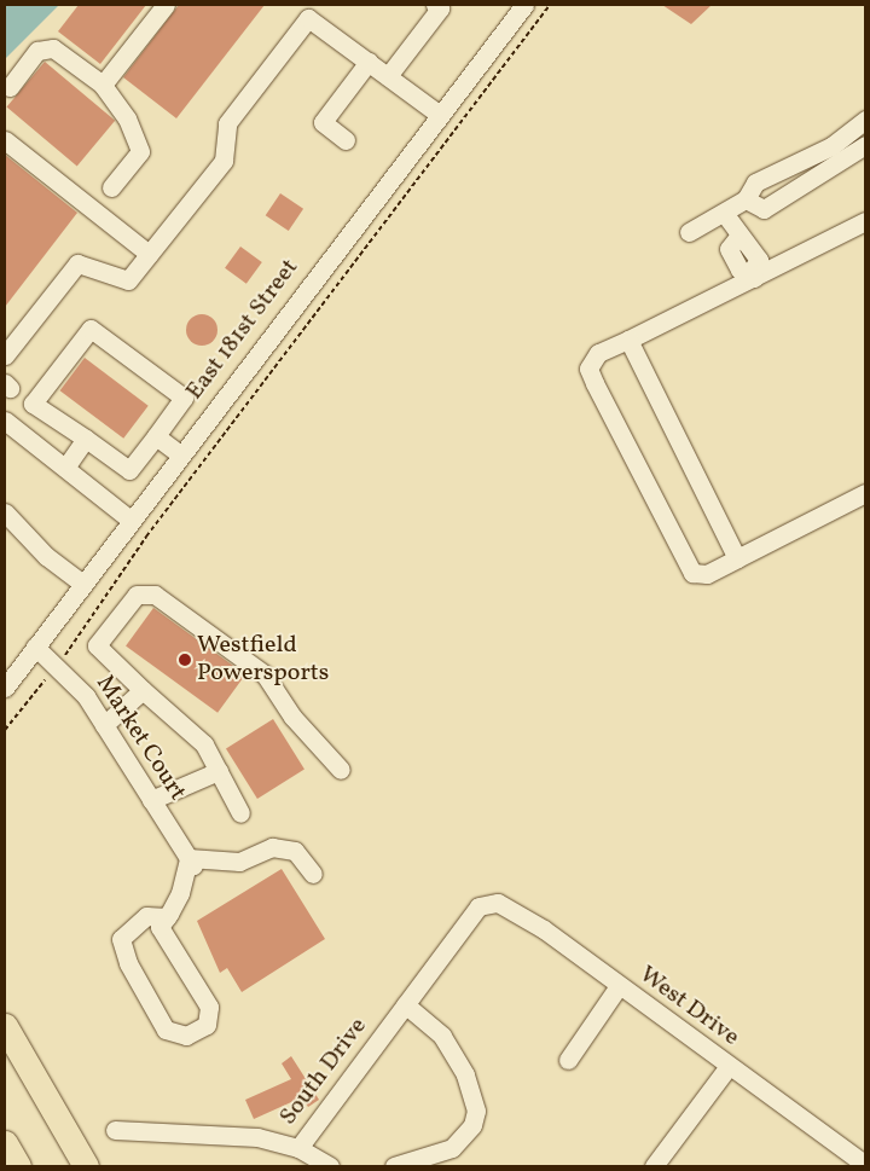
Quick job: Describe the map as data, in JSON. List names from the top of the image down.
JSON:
{
  "streets": {
    "street": [
      "East 181st Street",
      "Market Court",
      "West Drive",
      "South Drive"
    ]
  },
  "crossings": [
    ["East 181st Street", "Market Court"],
    ["West Drive", "South Drive"]
  ],
  "places": ["Westfield Powersports"]
}
